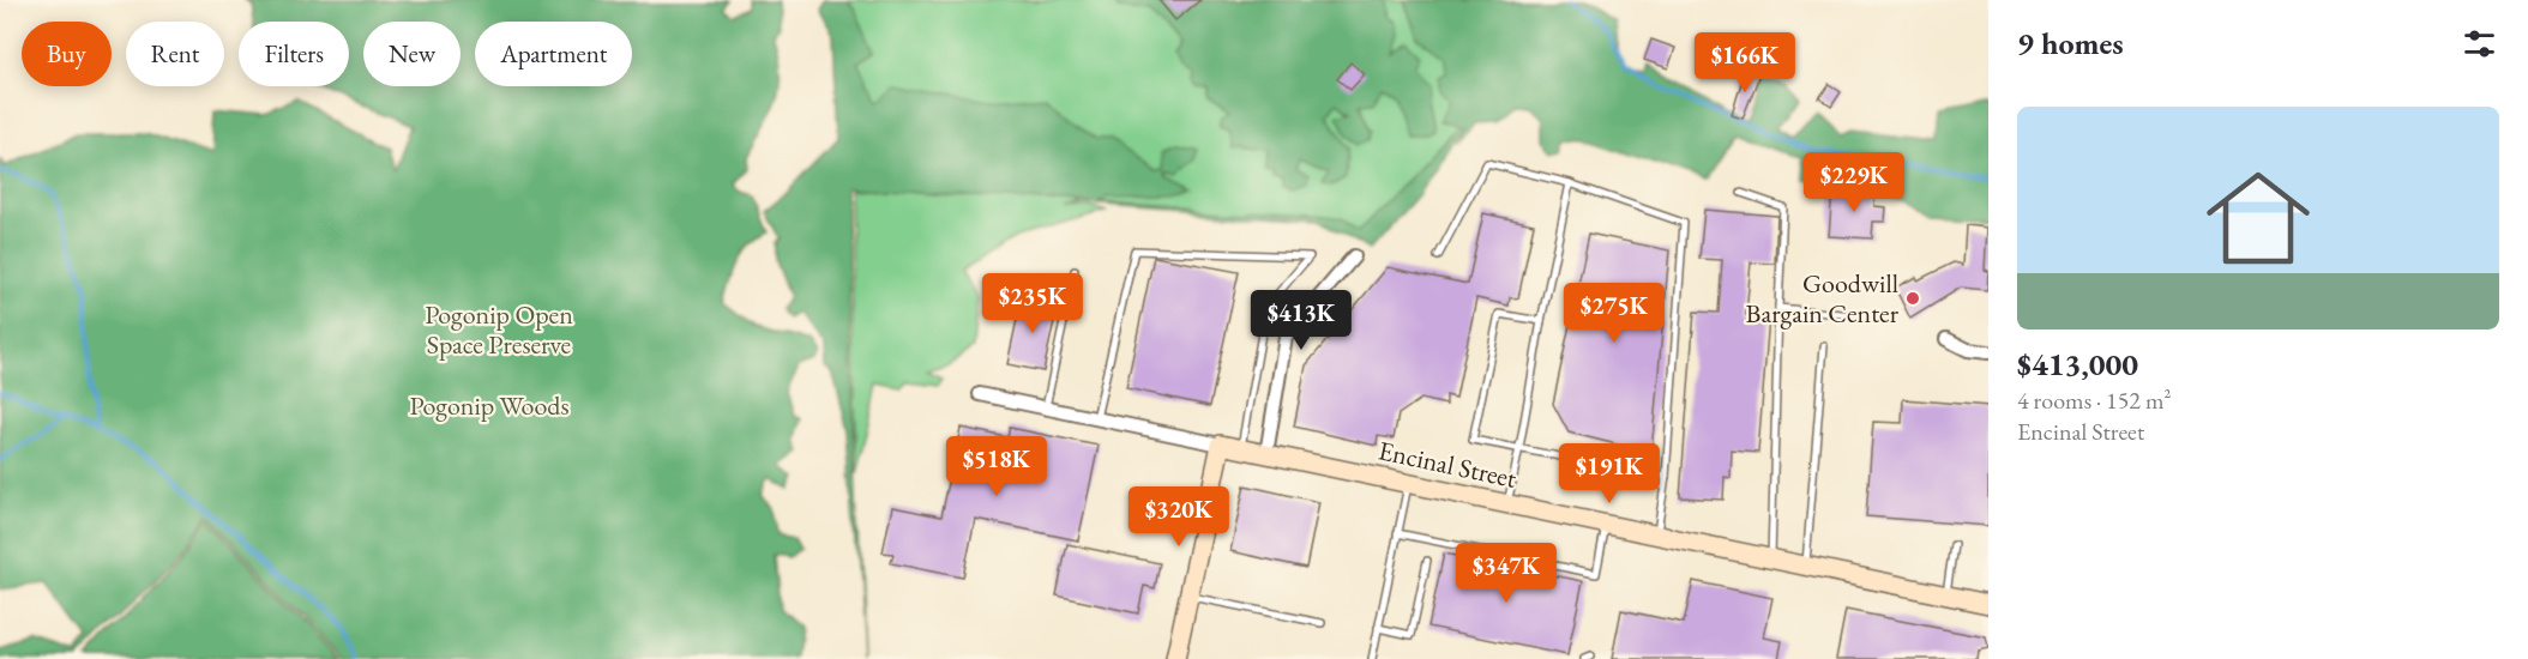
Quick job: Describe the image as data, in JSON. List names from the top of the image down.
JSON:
{
  "streets": {
    "street": ["Encinal Street"]
  },
  "parks": ["Pogonip Open Space Preserve", "Pogonip Woods"],
  "places": ["Goodwill Bargain Center"],
  "page": {
    "heading": "9 homes",
    "chip": [
      "Buy",
      "Rent",
      "Filters",
      "New",
      "Apartment"
    ],
    "price": [
      "$166K",
      "$229K",
      "$235K",
      "$275K",
      "$413K",
      "$518K",
      "$191K",
      "$320K",
      "$347K"
    ],
    "list": [
      {
        "name": "$413,000",
        "note": "4 rooms · 152 m² · Encinal Street"
      }
    ]
  }
}
